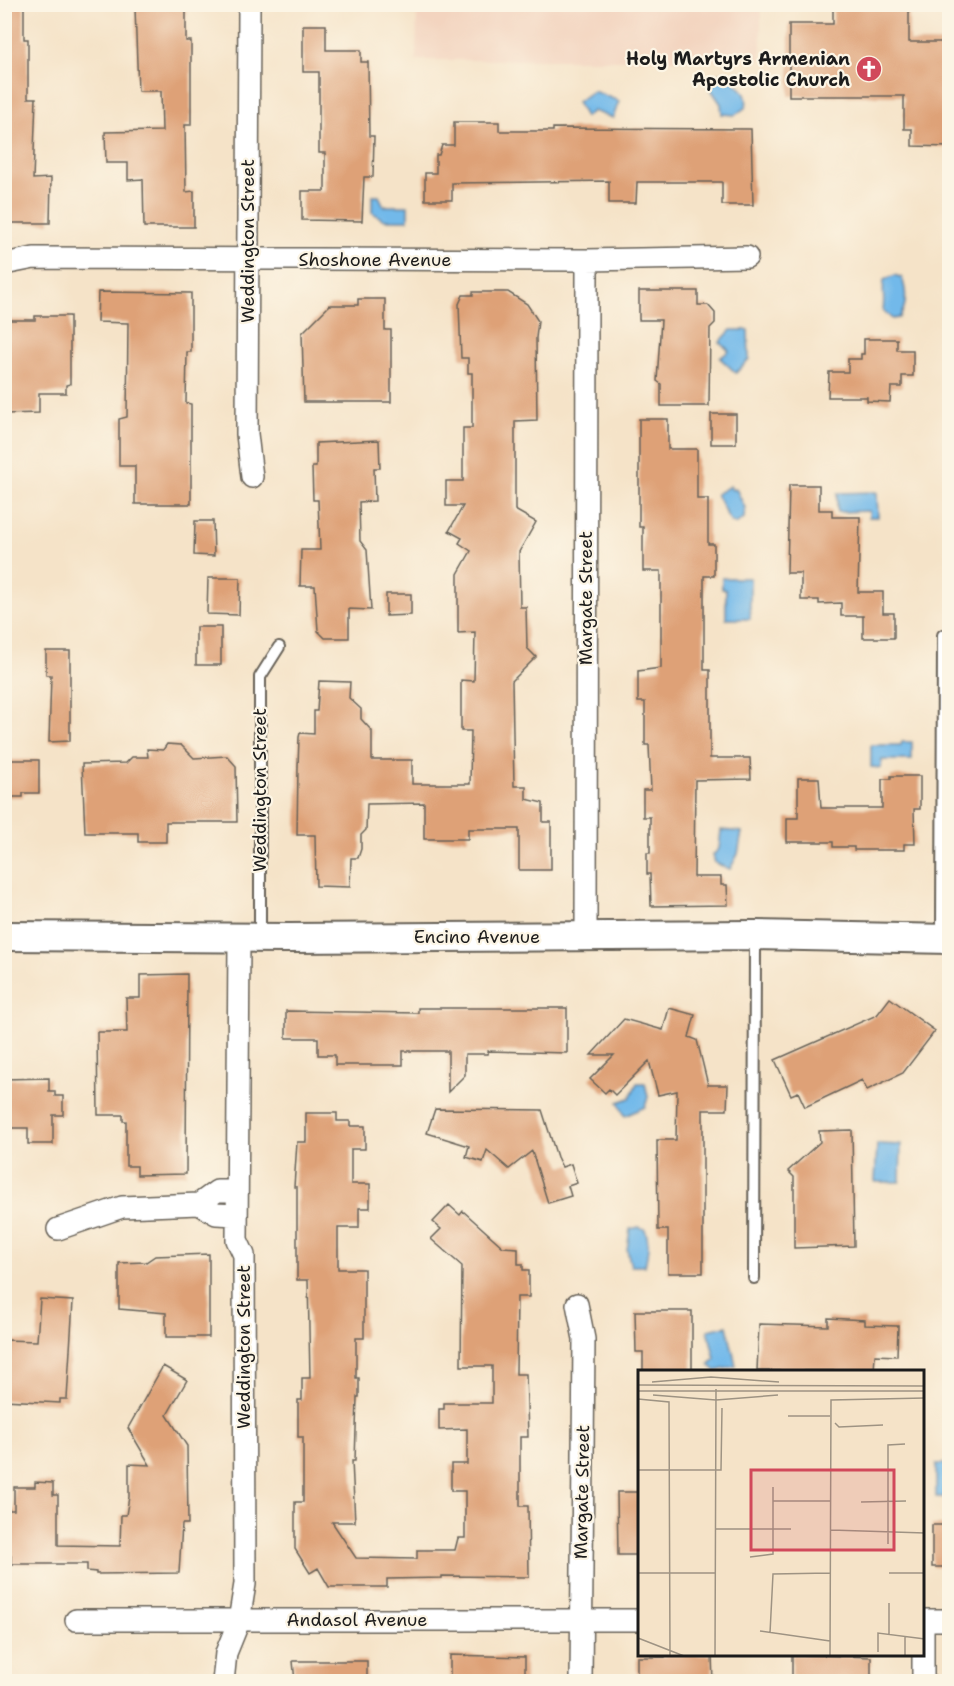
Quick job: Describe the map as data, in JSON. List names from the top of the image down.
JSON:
{
  "streets": {
    "street": [
      "Weddington Street",
      "Shoshone Avenue",
      "Margate Street",
      "Encino Avenue",
      "Andasol Avenue"
    ]
  },
  "crossings": [
    ["Weddington Street", "Shoshone Avenue"],
    ["Weddington Street", "Encino Avenue"],
    ["Weddington Street", "Andasol Avenue"],
    ["Shoshone Avenue", "Margate Street"],
    ["Margate Street", "Encino Avenue"],
    ["Margate Street", "Andasol Avenue"]
  ],
  "places": {
    "church": ["Holy Martyrs Armenian Apostolic Church"]
  }
}
